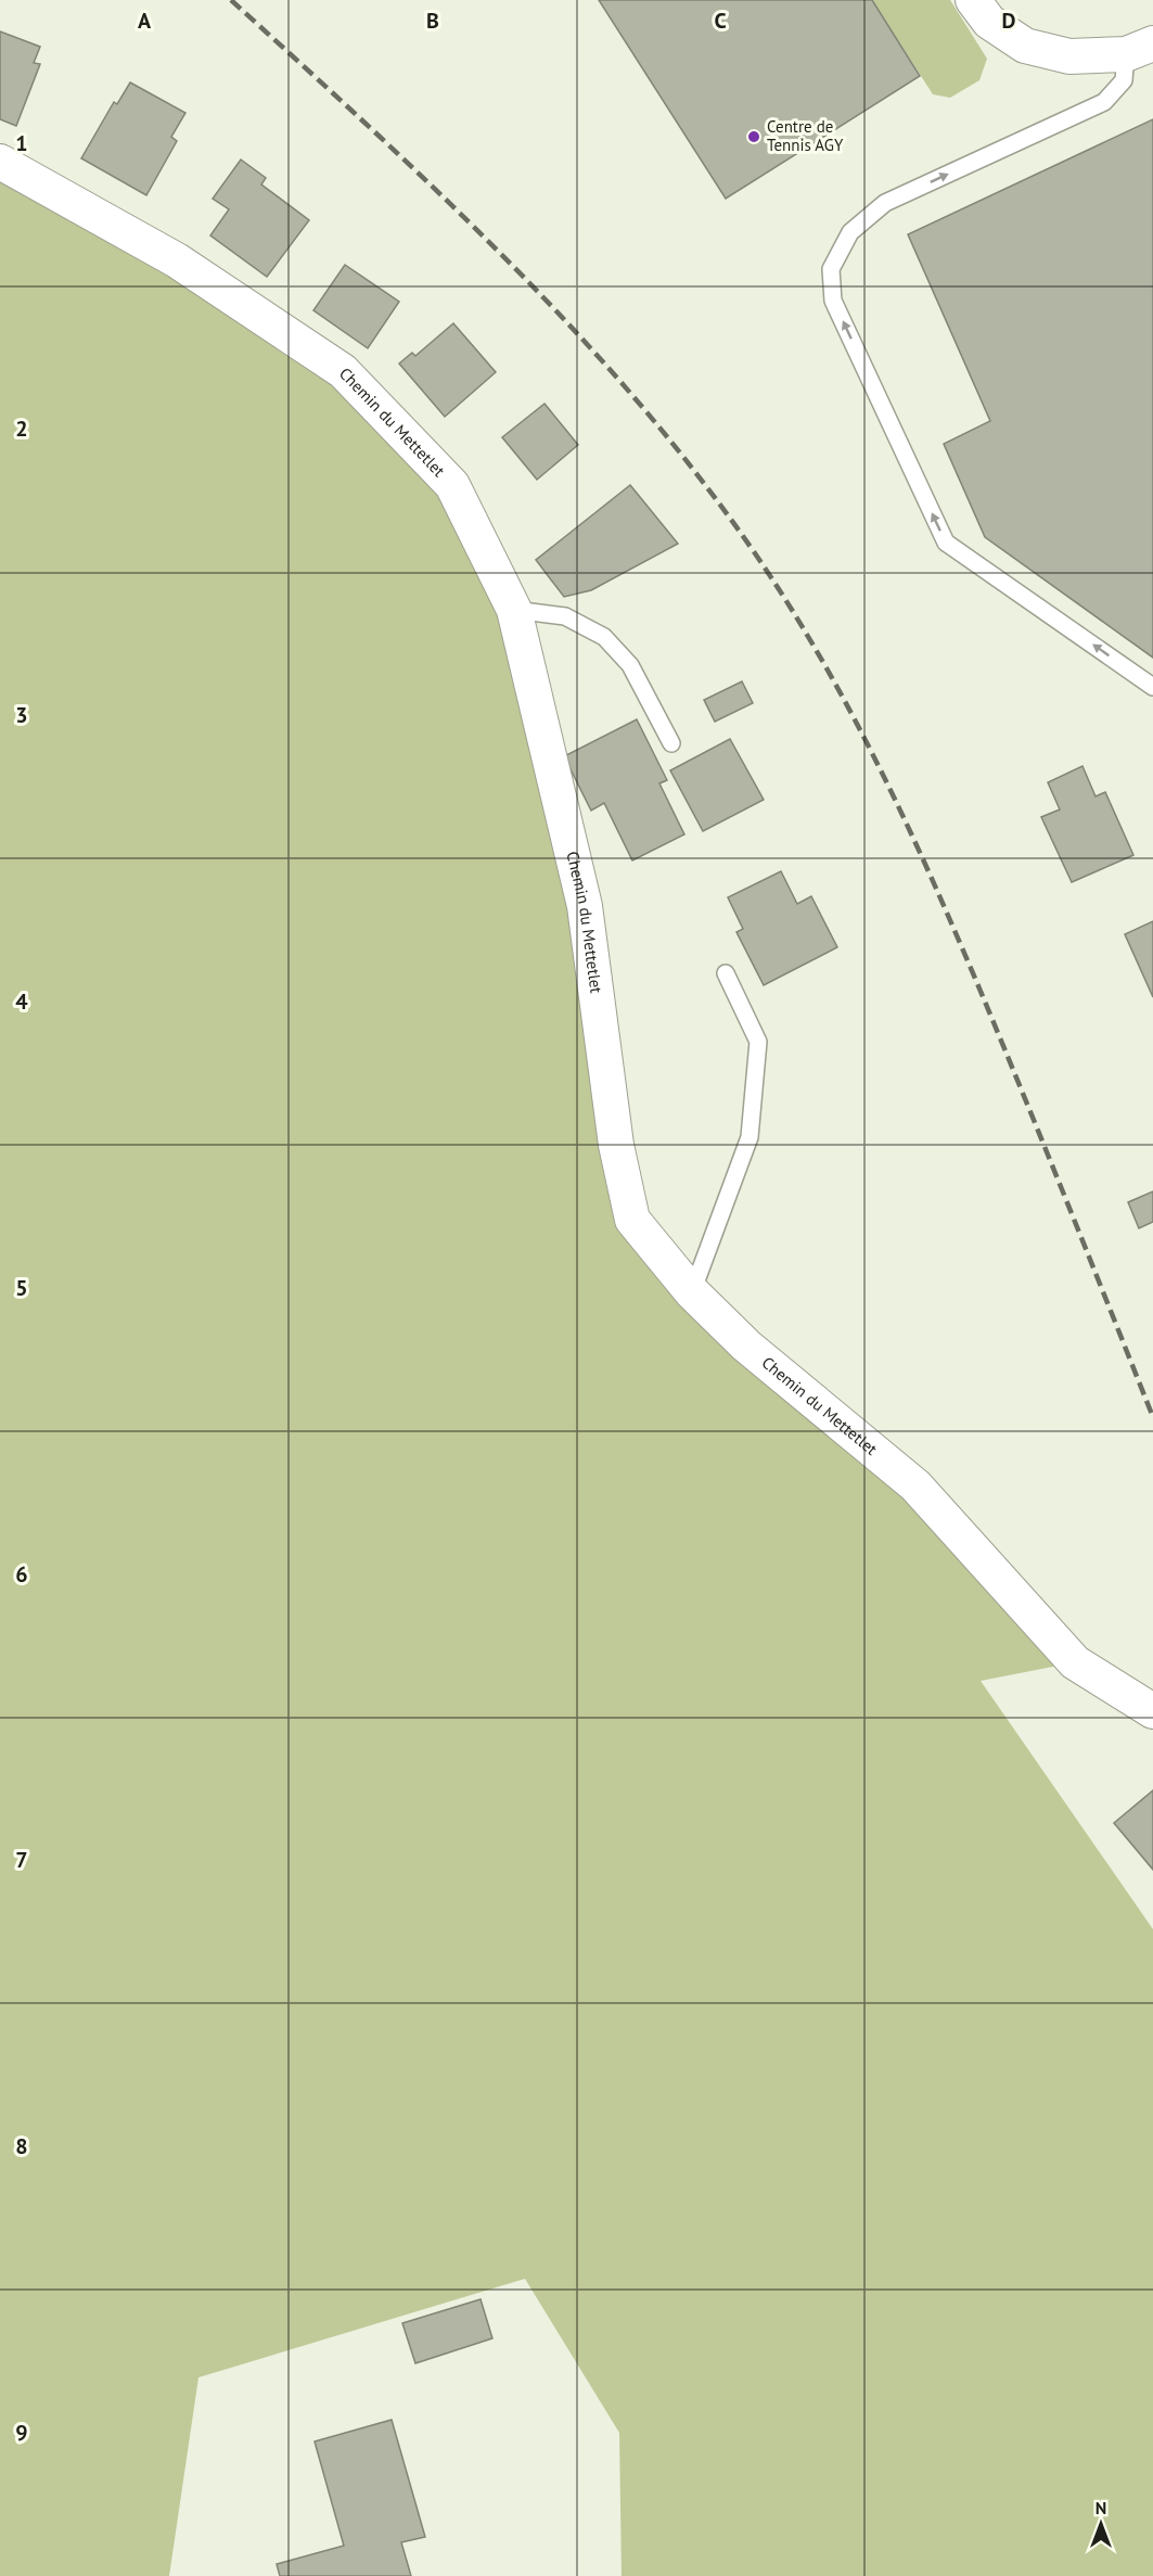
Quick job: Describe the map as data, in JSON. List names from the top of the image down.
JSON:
{
  "streets": {
    "street": ["Chemin du Mettetlet"]
  },
  "places": ["Centre de Tennis AGY"],
  "north": "top",
  "grid": {
    "columns": [
      "A",
      "B",
      "C",
      "D"
    ],
    "rows": [
      "1",
      "2",
      "3",
      "4",
      "5",
      "6",
      "7",
      "8",
      "9"
    ]
  }
}
